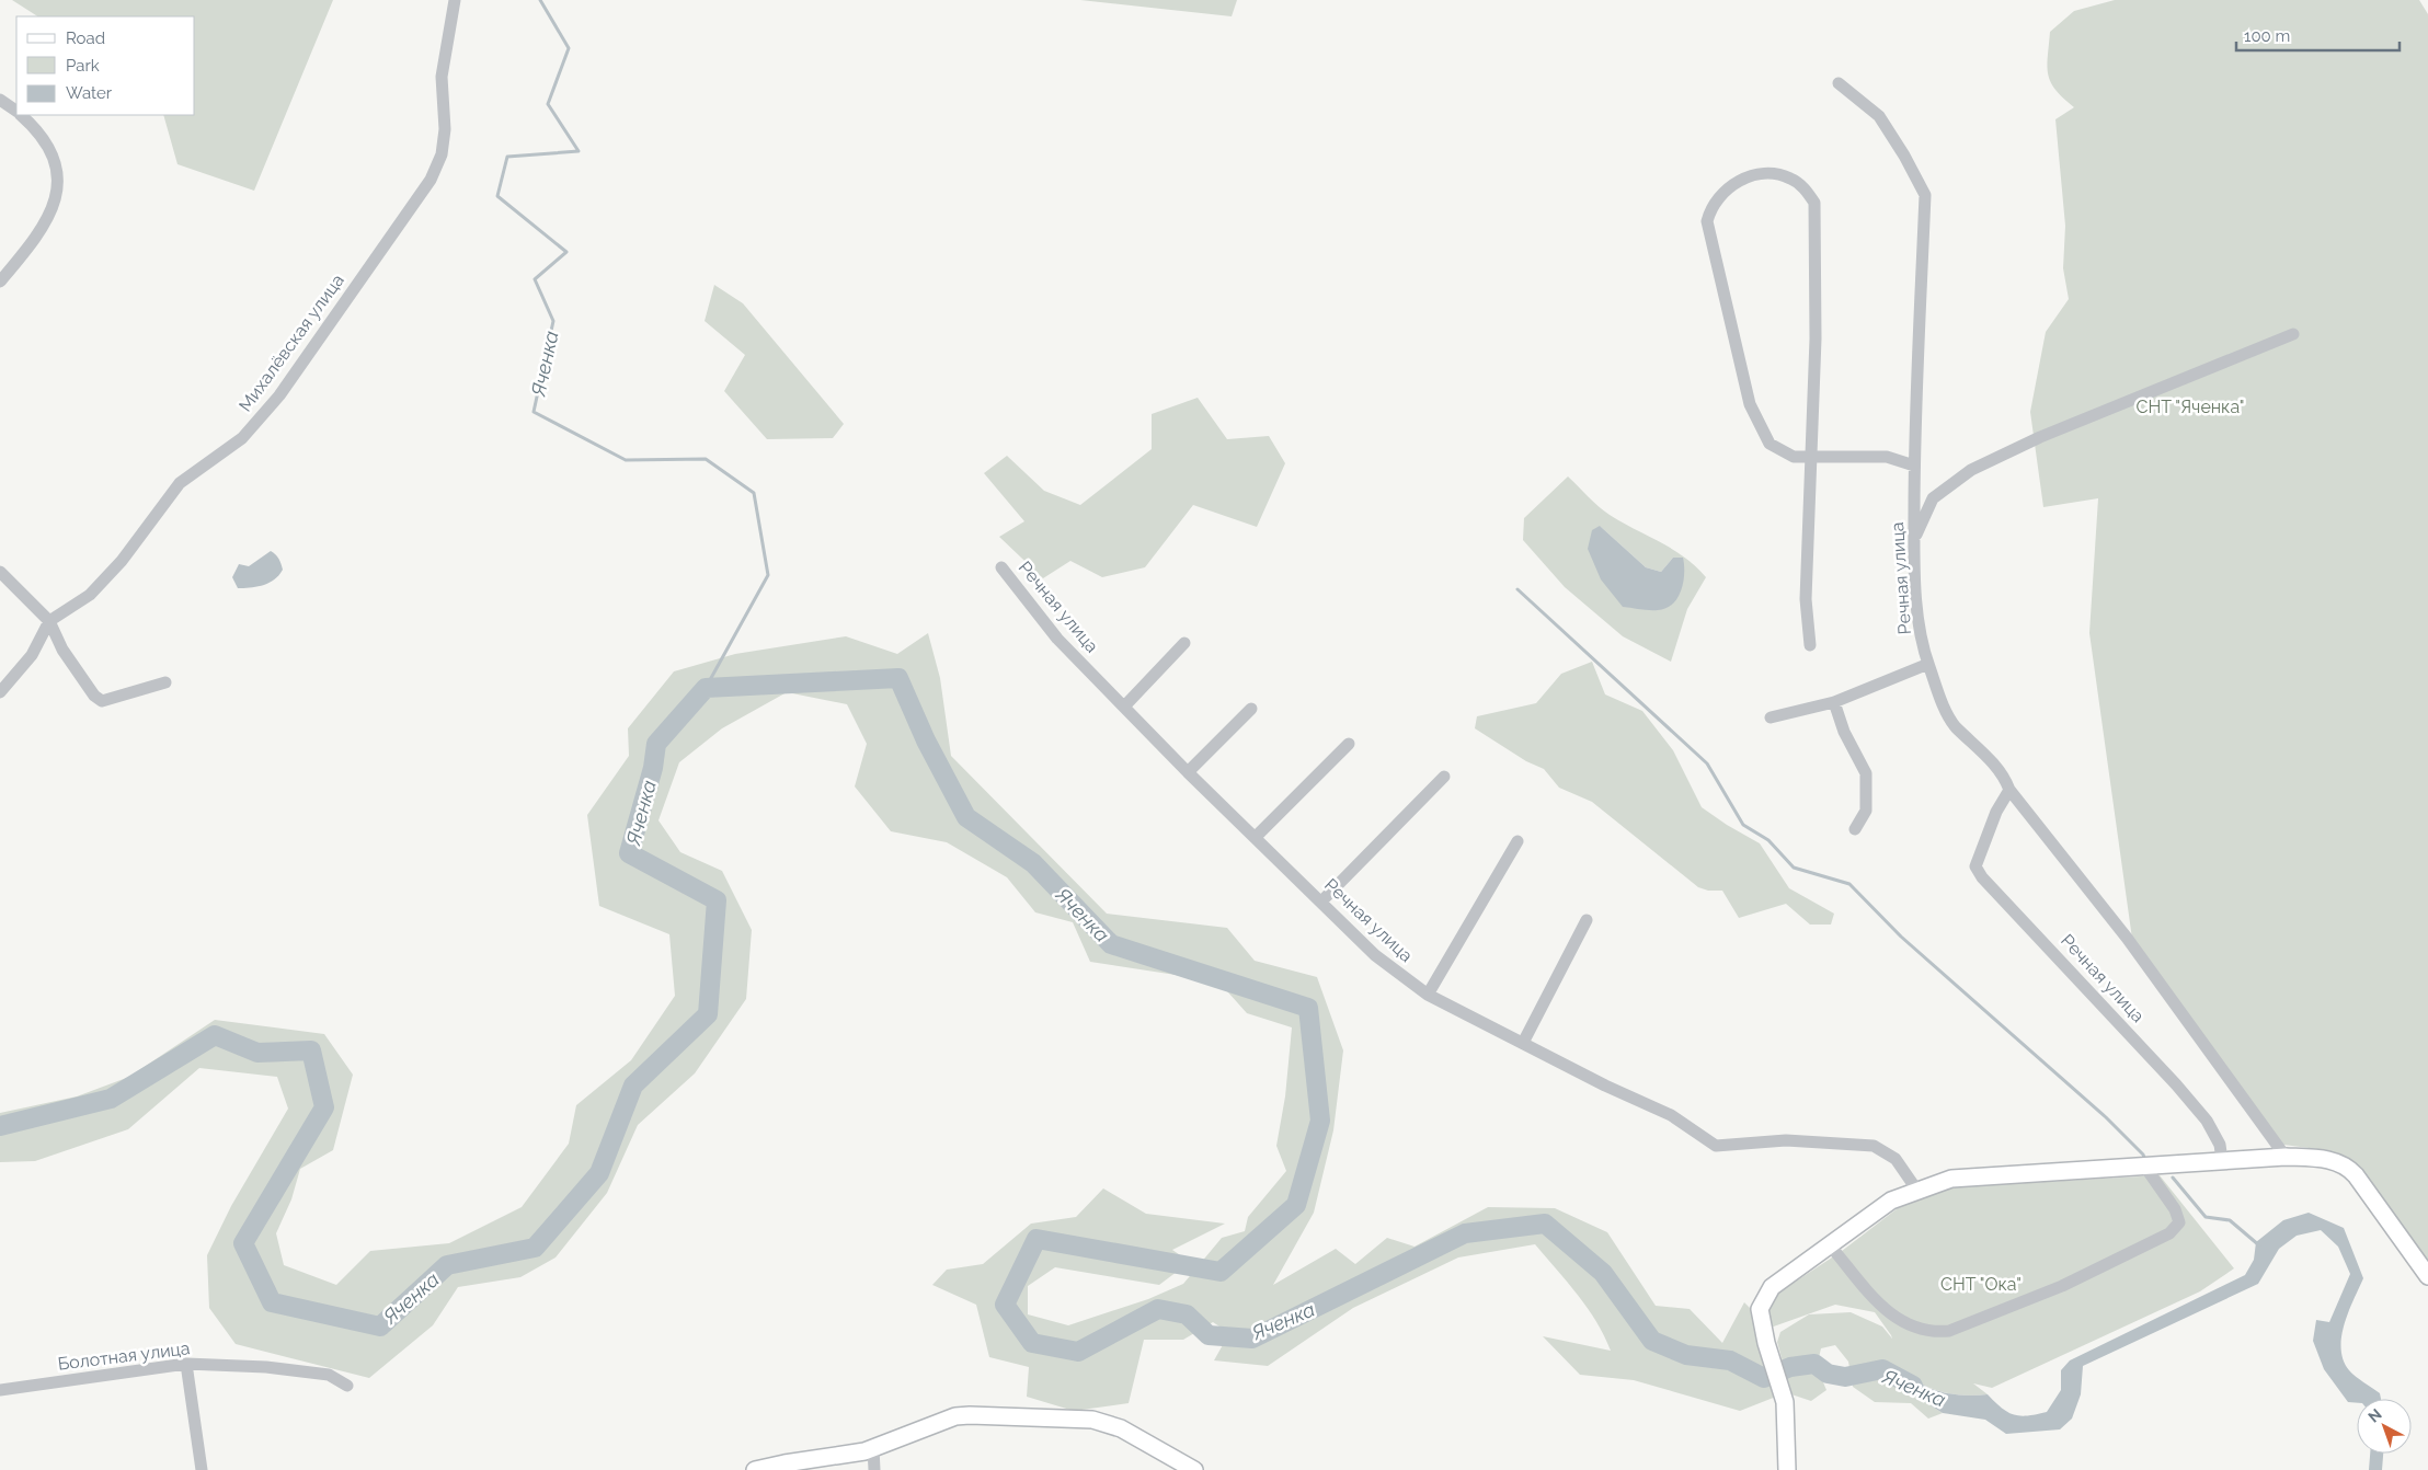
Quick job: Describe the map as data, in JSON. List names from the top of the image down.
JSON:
{
  "streets": {
    "street": ["Михалёвская улица", "Речная улица", "Болотная улица"]
  },
  "water": ["Яченка"],
  "parks": ["СНТ \"Яченка\"", "СНТ \"Ока\""],
  "legend": ["Road", "Park", "Water"],
  "scale_bar": "100 m",
  "north": "top left"
}
